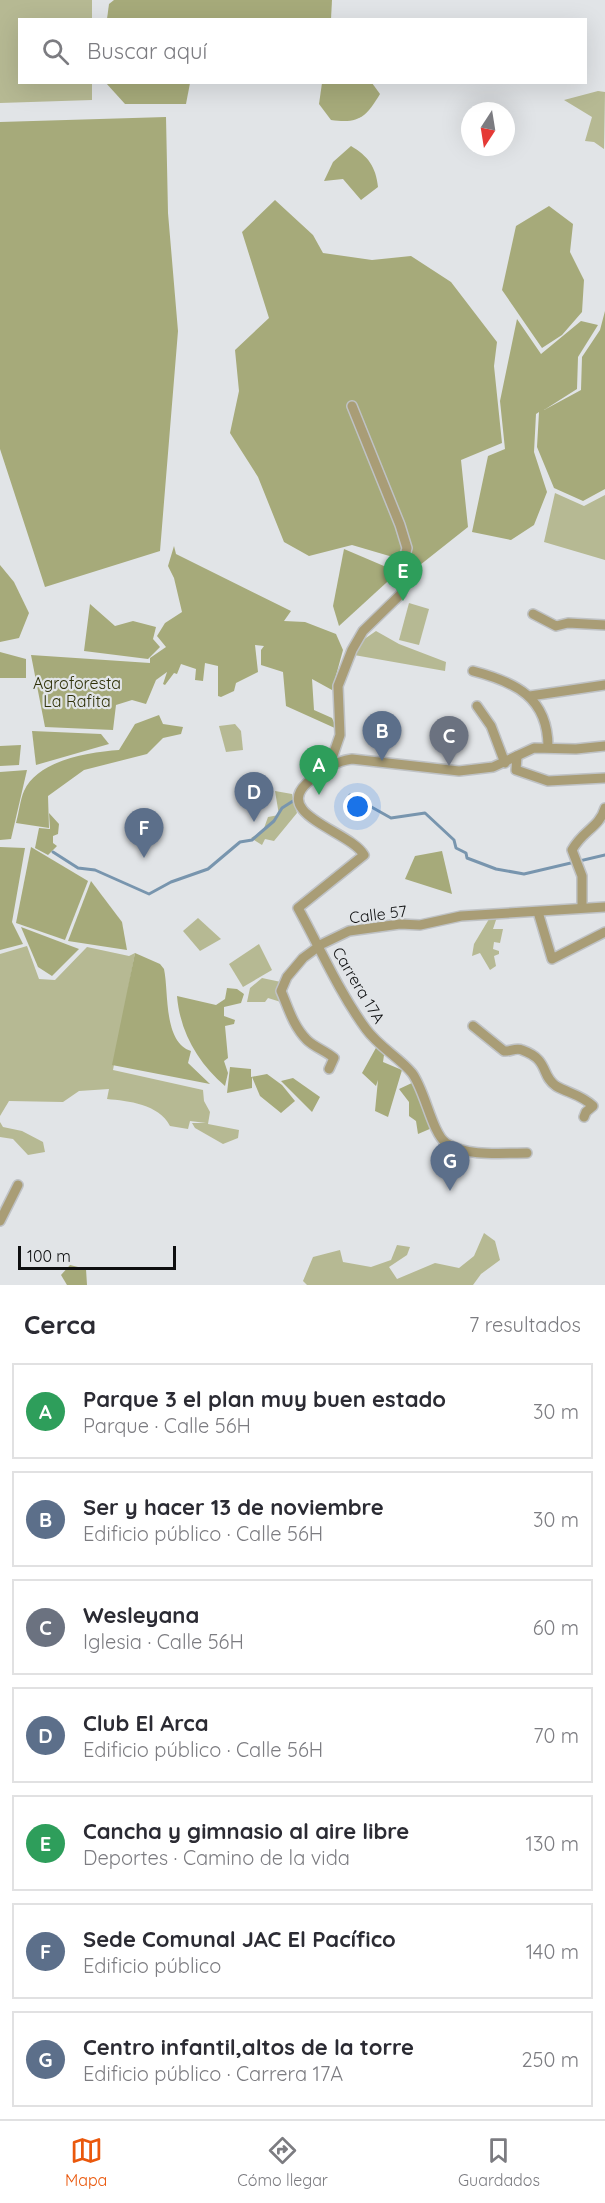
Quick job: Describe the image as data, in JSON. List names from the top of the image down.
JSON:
{
  "streets": {
    "street": ["Calle 57", "Carrera 17A"]
  },
  "crossings": [
    ["Calle 57", "Carrera 17A"]
  ],
  "parks": ["Agroforesta La Rafita"],
  "scale_bar": "100 m",
  "north": "bottom",
  "page": {
    "search": "Buscar aquí",
    "pins": [
      "E",
      "B",
      "C",
      "A",
      "D",
      "F",
      "G"
    ],
    "scale": "100 m",
    "heading": ["Cerca", "7 resultados"],
    "list": [
      {
        "mark": "A",
        "name": "Parque 3 el plan muy buen estado",
        "note": "Parque · Calle 56H",
        "value": "30 m"
      },
      {
        "mark": "B",
        "name": "Ser y hacer 13 de noviembre",
        "note": "Edificio público · Calle 56H",
        "value": "30 m"
      },
      {
        "mark": "C",
        "name": "Wesleyana",
        "note": "Iglesia · Calle 56H",
        "value": "60 m"
      },
      {
        "mark": "D",
        "name": "Club El Arca",
        "note": "Edificio público · Calle 56H",
        "value": "70 m"
      },
      {
        "mark": "E",
        "name": "Cancha y gimnasio al aire libre",
        "note": "Deportes · Camino de la vida",
        "value": "130 m"
      },
      {
        "mark": "F",
        "name": "Sede Comunal JAC El Pacífico",
        "note": "Edificio público",
        "value": "140 m"
      },
      {
        "mark": "G",
        "name": "Centro infantil,altos de la torre",
        "note": "Edificio público · Carrera 17A",
        "value": "250 m"
      }
    ],
    "nav": ["Mapa", "Cómo llegar", "Guardados"]
  }
}
